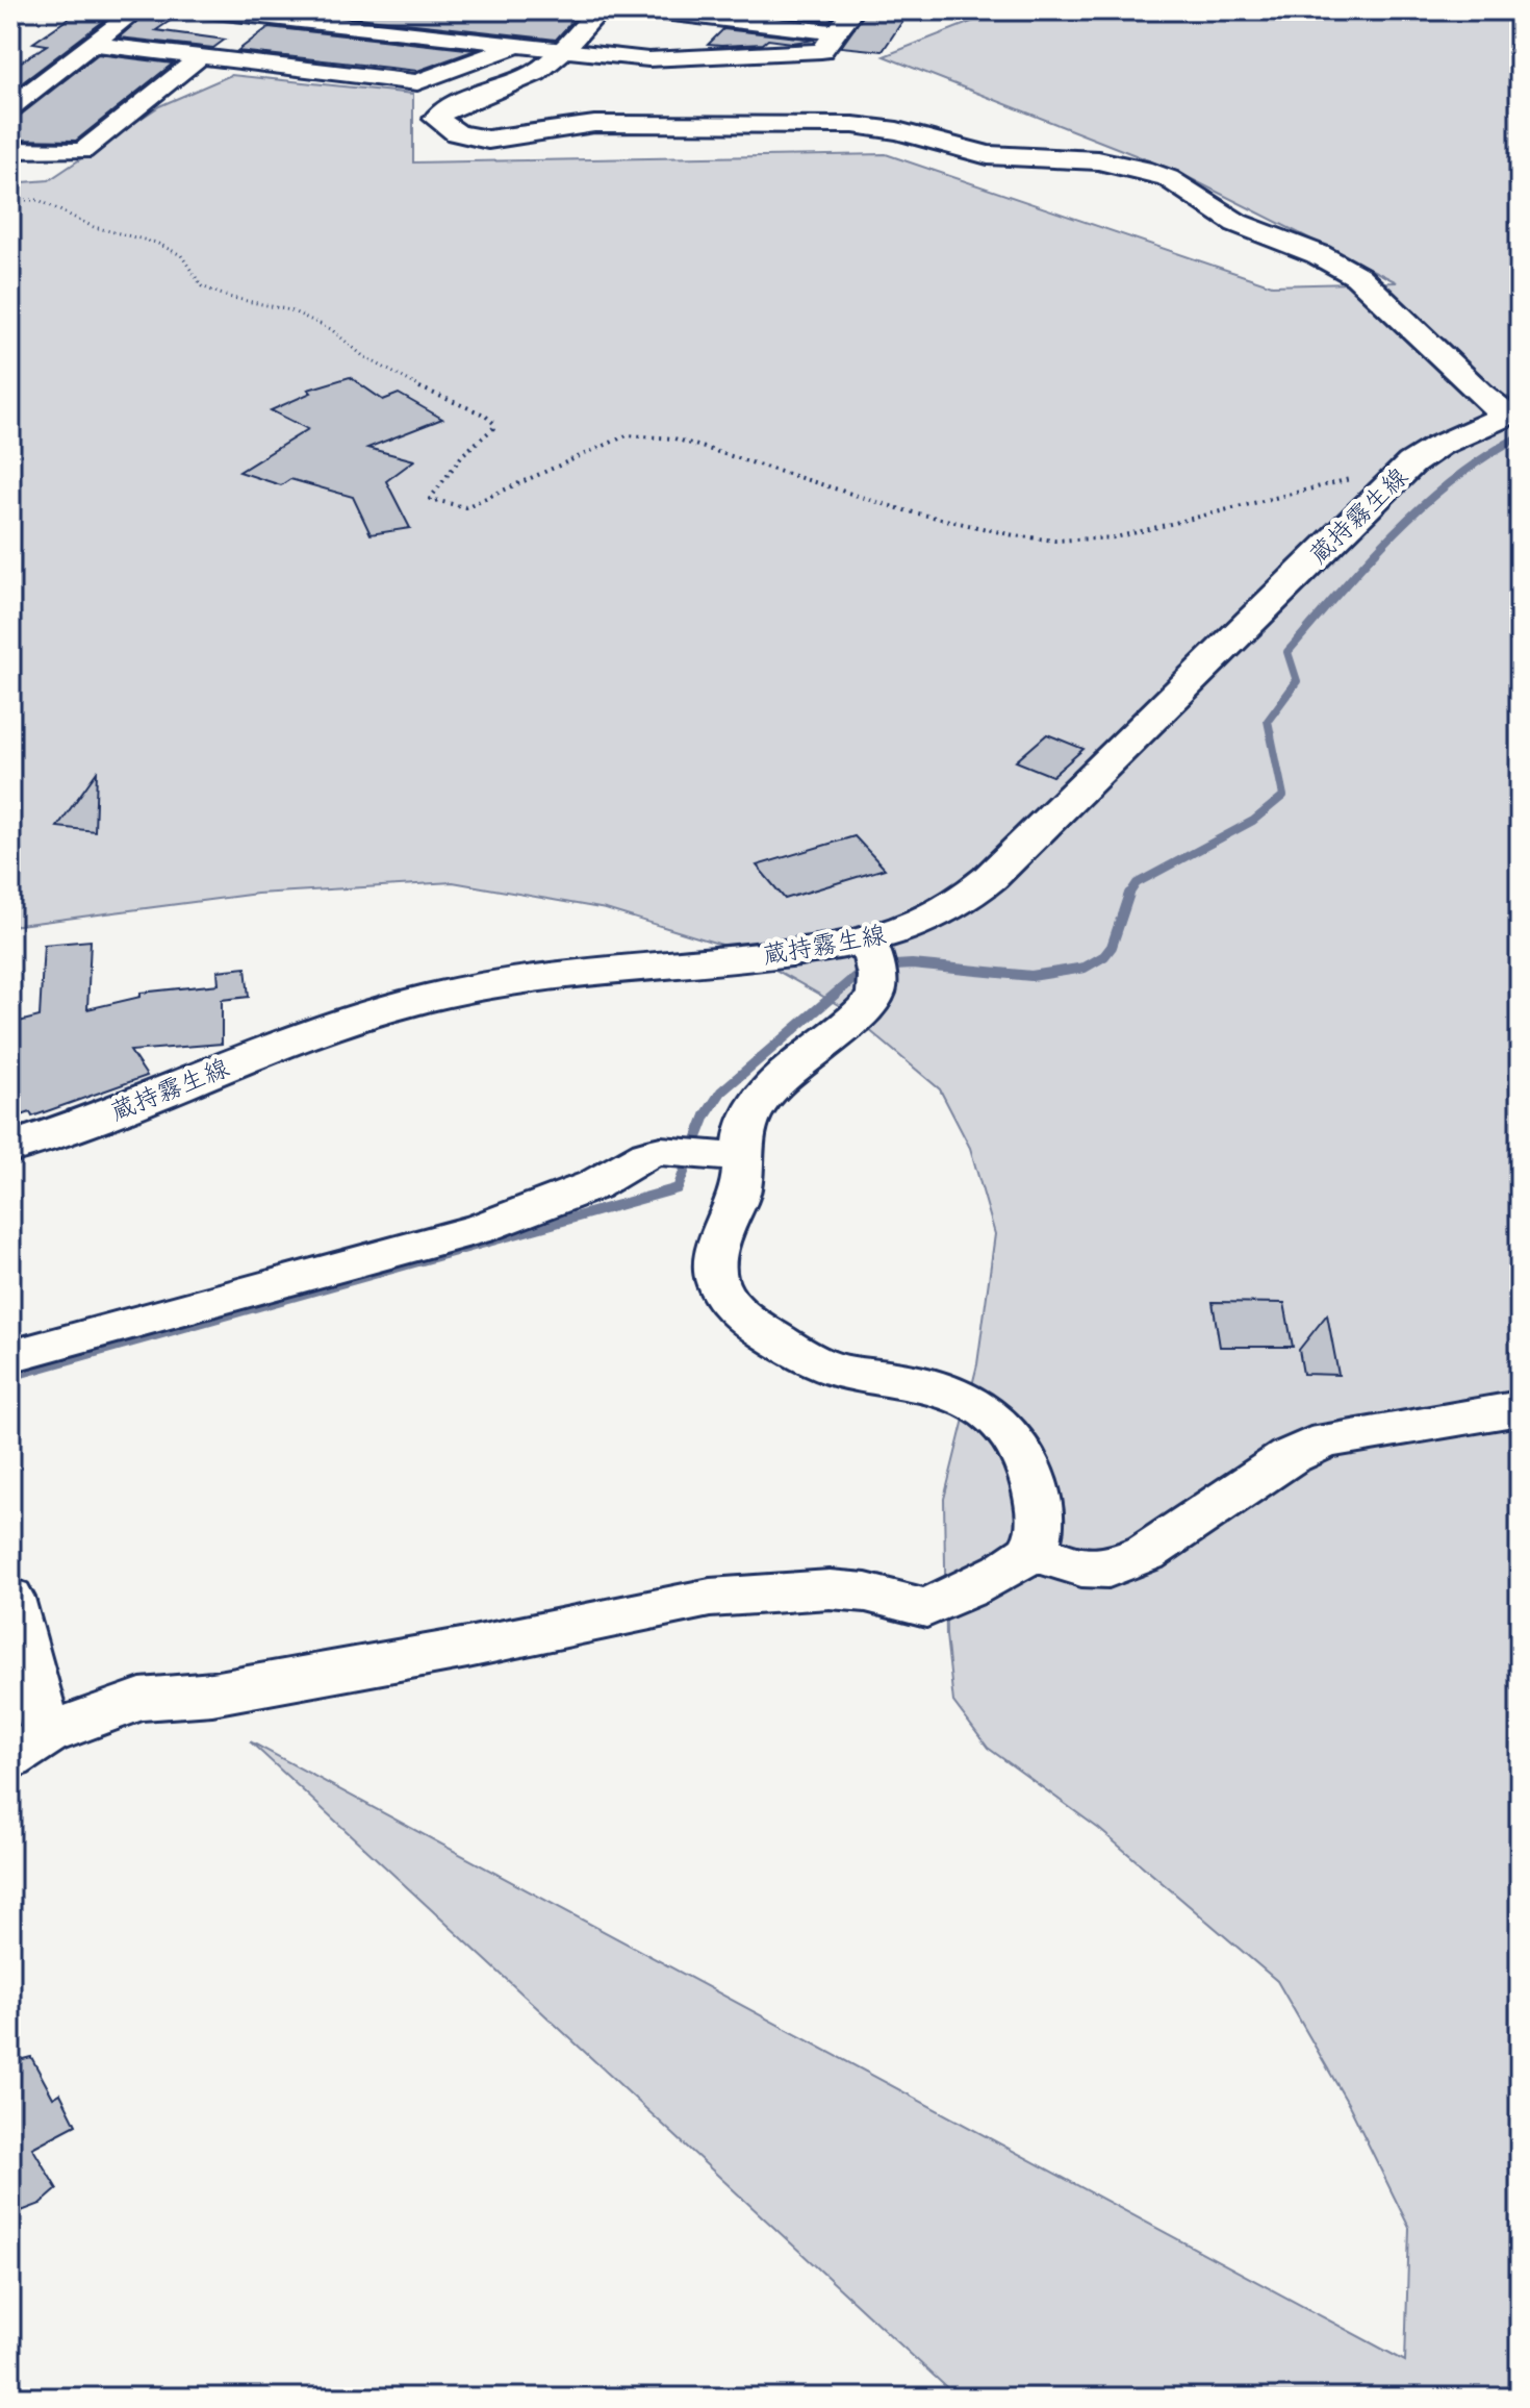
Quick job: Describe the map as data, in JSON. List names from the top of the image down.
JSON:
{
  "streets": {
    "street": ["蔵持霧生線"]
  }
}
